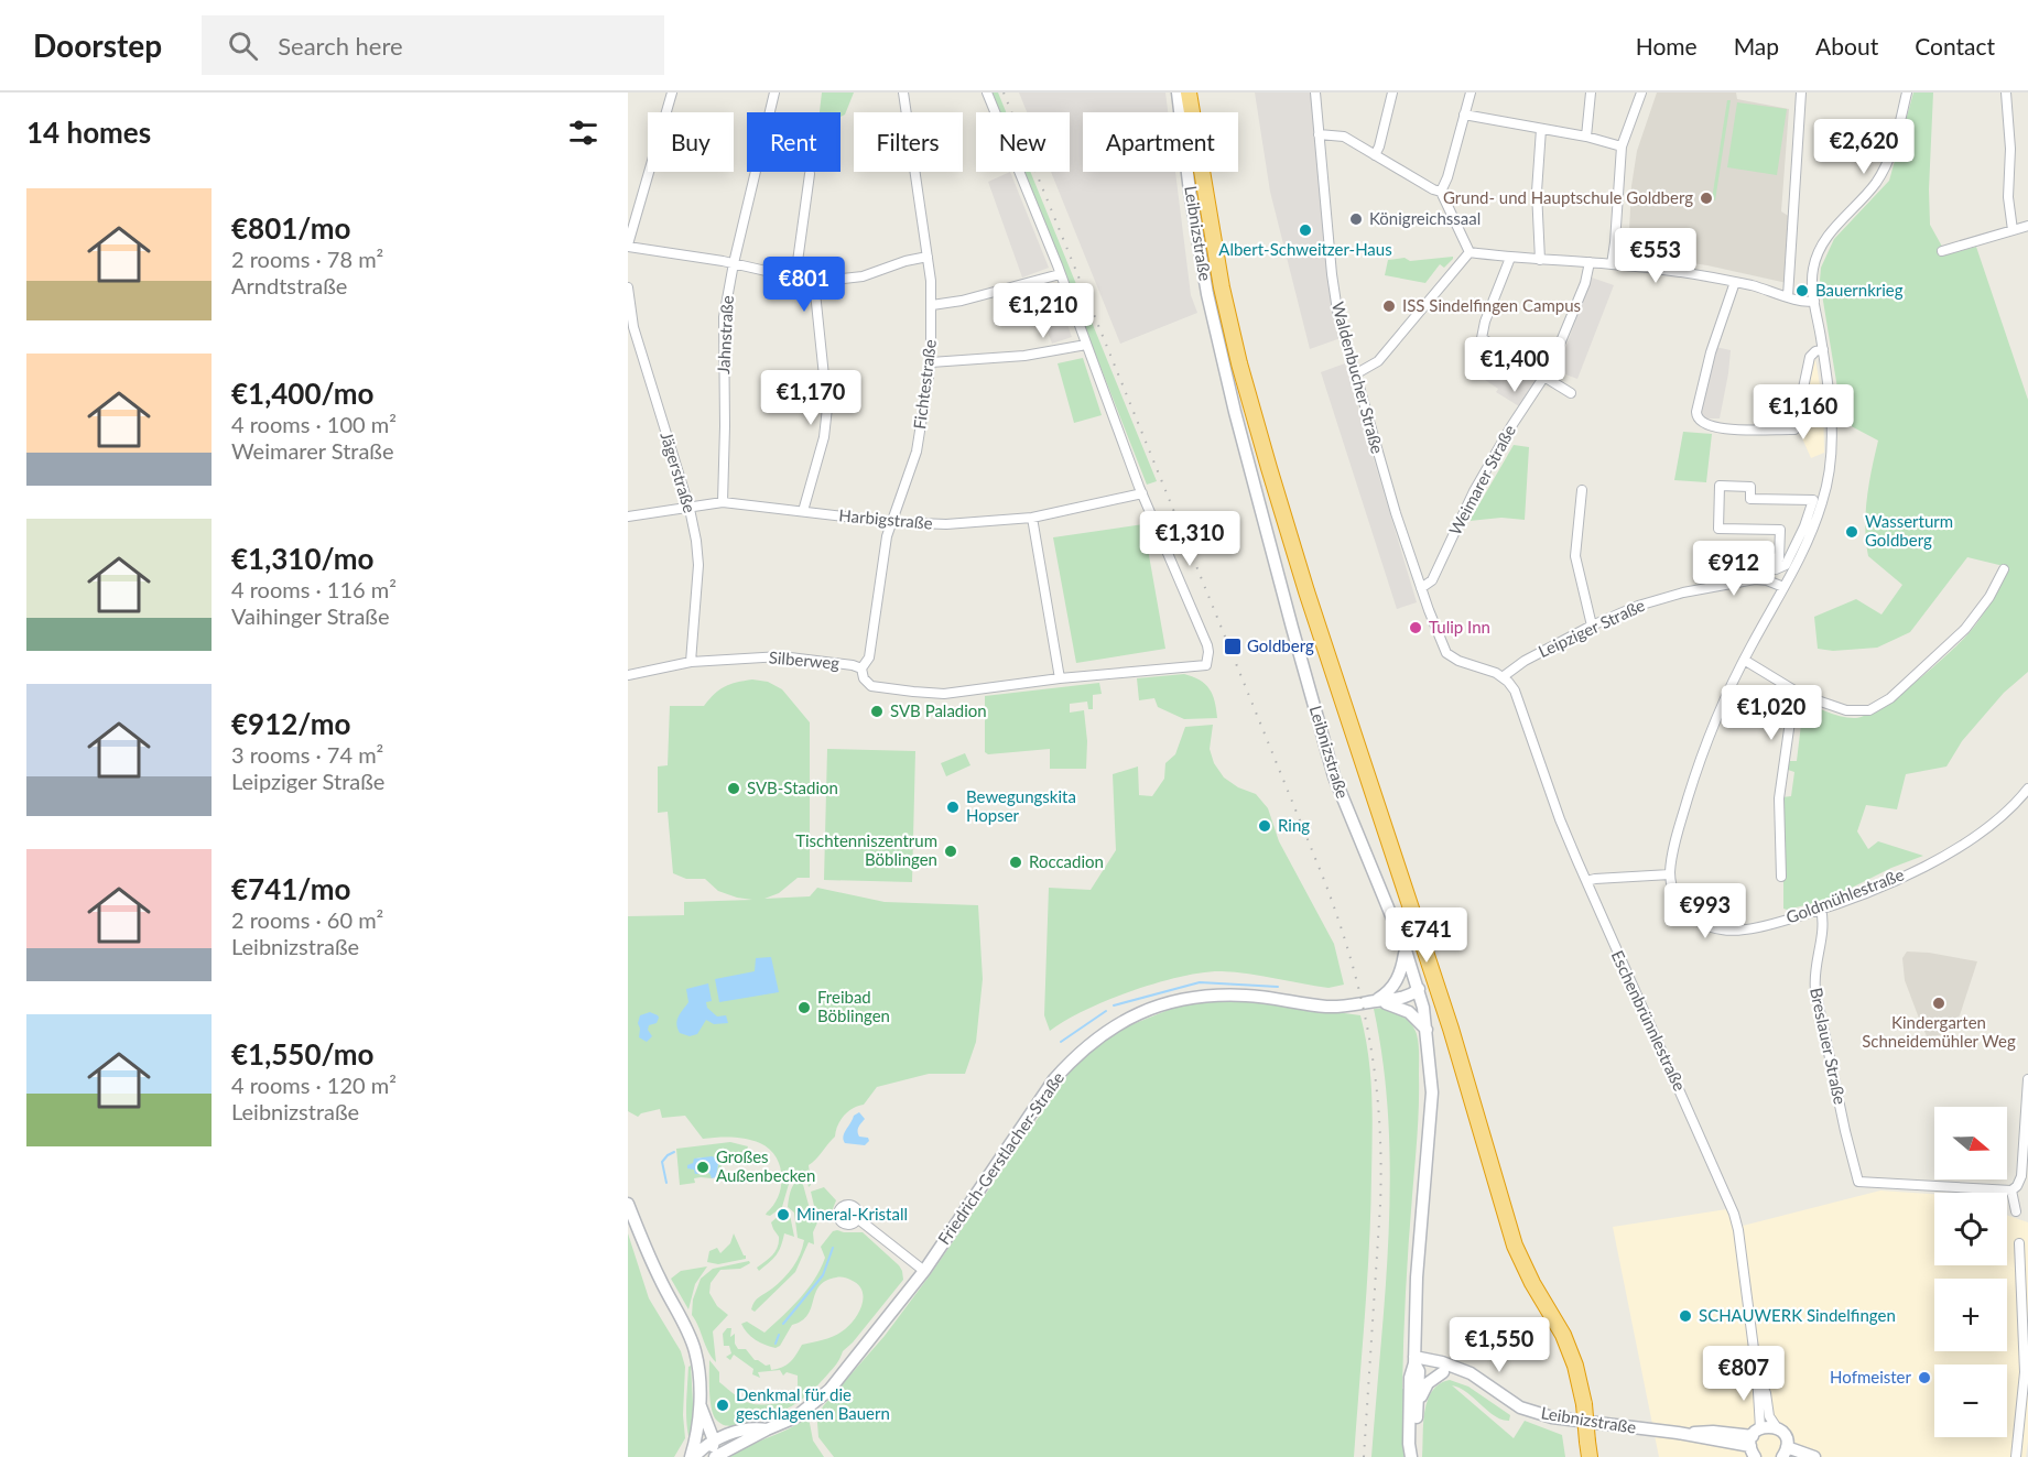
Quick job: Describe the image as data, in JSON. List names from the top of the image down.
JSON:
{
  "streets": {
    "street": [
      "Leibnizstraße",
      "Jahnstraße",
      "Waldenbucher Straße",
      "Fichtestraße",
      "Jägerstraße",
      "Weimarer Straße",
      "Harbigstraße",
      "Leipziger Straße",
      "Silberweg",
      "Goldmühlestraße",
      "Eschenbrünnlestraße",
      "Breslauer Straße",
      "Friedrich-Gerstlacher-Straße"
    ]
  },
  "crossings": [
    ["Leibnizstraße", "Eschenbrünnlestraße"],
    ["Leibnizstraße", "Friedrich-Gerstlacher-Straße"],
    ["Jahnstraße", "Harbigstraße"],
    ["Waldenbucher Straße", "Weimarer Straße"],
    ["Waldenbucher Straße", "Leipziger Straße"],
    ["Waldenbucher Straße", "Eschenbrünnlestraße"],
    ["Fichtestraße", "Harbigstraße"],
    ["Fichtestraße", "Silberweg"],
    ["Jägerstraße", "Harbigstraße"],
    ["Jägerstraße", "Silberweg"],
    ["Harbigstraße", "Silberweg"],
    ["Leipziger Straße", "Eschenbrünnlestraße"],
    ["Goldmühlestraße", "Breslauer Straße"]
  ],
  "places": {
    "other": [
      "Grund- und Hauptschule Goldberg",
      "Königreichssaal",
      "Albert-Schweitzer-Haus",
      "Bauernkrieg",
      "ISS Sindelfingen Campus",
      "Wasserturm Goldberg",
      "Tulip Inn",
      "SVB Paladion",
      "SVB-Stadion",
      "Bewegungskita Hopser",
      "Ring",
      "Tischtenniszentrum Böblingen",
      "Roccadion",
      "Kindergarten Schneidemühler Weg",
      "Freibad Böblingen",
      "Großes Außenbecken",
      "Mineral-Kristall",
      "SCHAUWERK Sindelfingen",
      "Hofmeister",
      "Denkmal für die geschlagenen Bauern"
    ],
    "transit": ["Goldberg"]
  },
  "north": "right",
  "page": {
    "header": "Doorstep",
    "search": "Search here",
    "nav": [
      "Home",
      "Map",
      "About",
      "Contact"
    ],
    "heading": "14 homes",
    "chip": [
      "Buy",
      "Rent",
      "Filters",
      "New",
      "Apartment"
    ],
    "price": [
      "€2,620",
      "€553",
      "€801",
      "€1,210",
      "€1,400",
      "€1,170",
      "€1,160",
      "€1,310",
      "€912",
      "€1,020",
      "€993",
      "€741",
      "€1,550",
      "€807"
    ],
    "list": [
      {
        "name": "€801/mo",
        "note": "2 rooms · 78 m² · Arndtstraße"
      },
      {
        "name": "€1,400/mo",
        "note": "4 rooms · 100 m² · Weimarer Straße"
      },
      {
        "name": "€1,310/mo",
        "note": "4 rooms · 116 m² · Vaihinger Straße"
      },
      {
        "name": "€912/mo",
        "note": "3 rooms · 74 m² · Leipziger Straße"
      },
      {
        "name": "€741/mo",
        "note": "2 rooms · 60 m² · Leibnizstraße"
      },
      {
        "name": "€1,550/mo",
        "note": "4 rooms · 120 m² · Leibnizstraße"
      }
    ],
    "map_buttons": ["+", "−"]
  }
}
